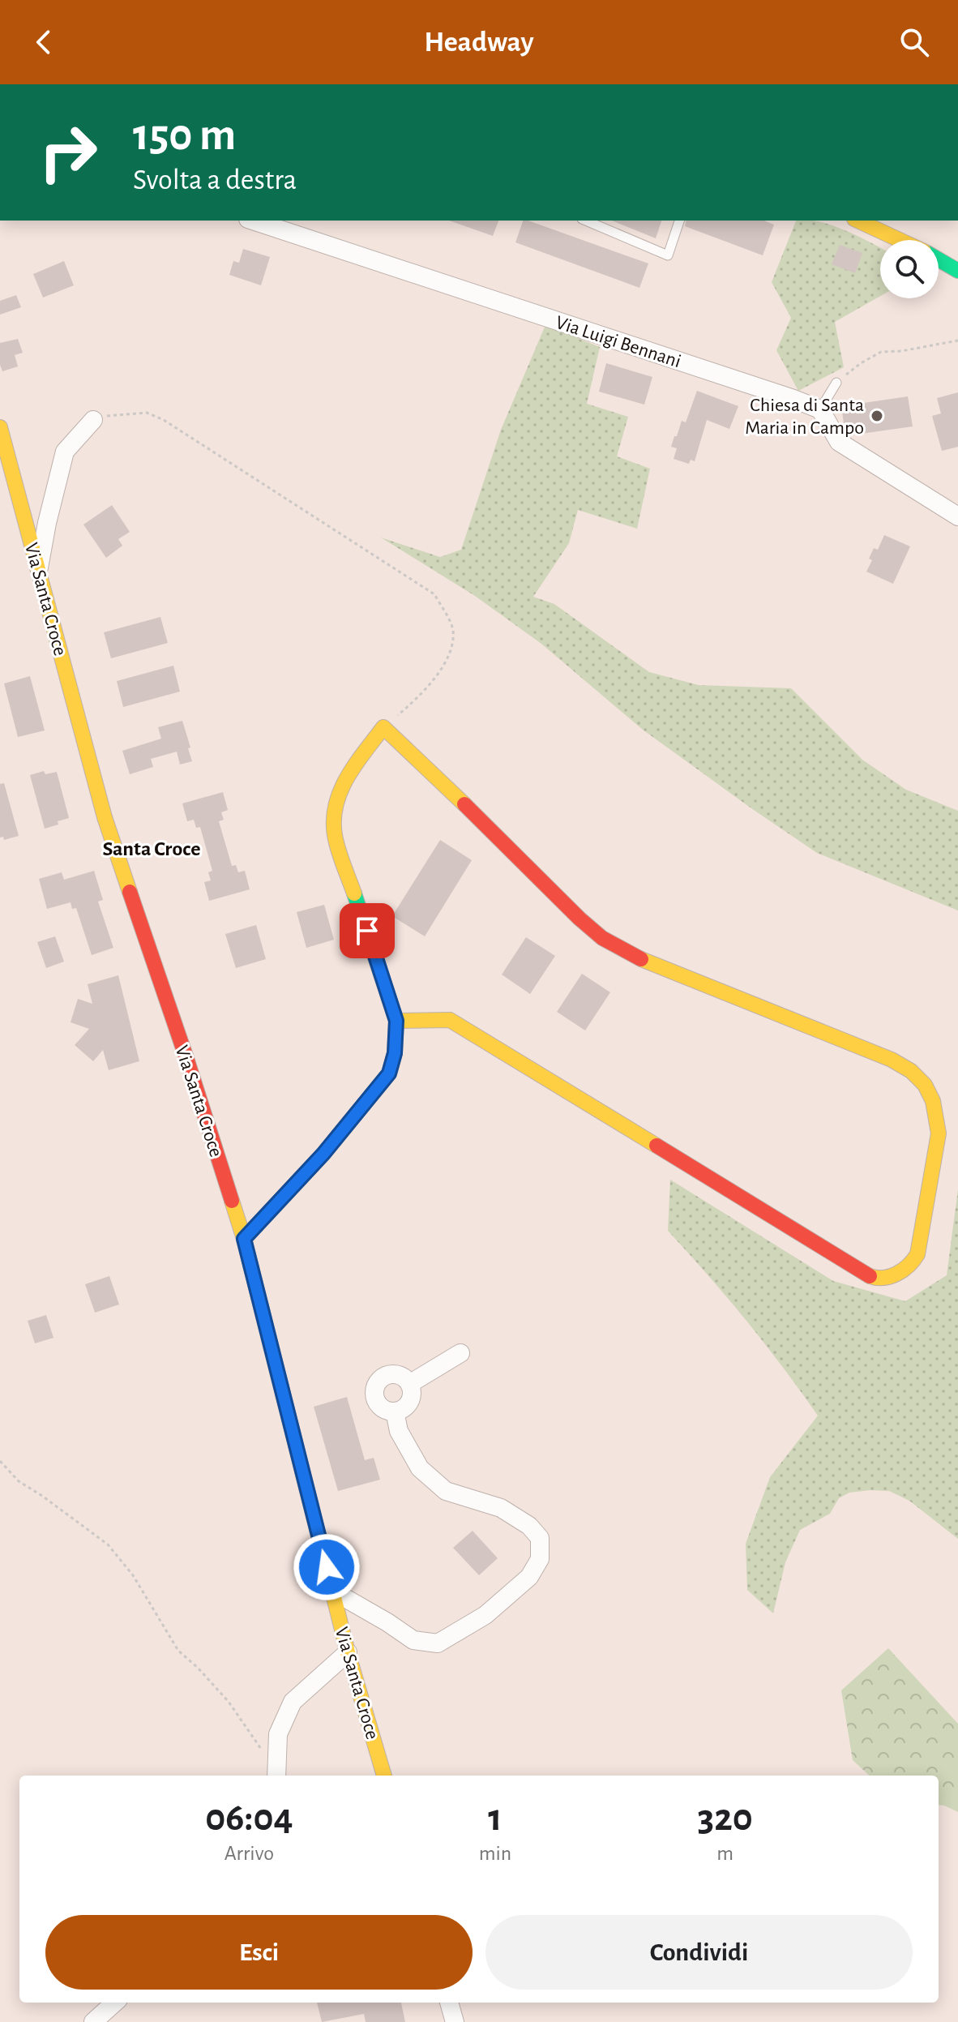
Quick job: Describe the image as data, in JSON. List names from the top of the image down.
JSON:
{
  "streets": {
    "street": ["Via Luigi Bennani", "Via Santa Croce"]
  },
  "districts": ["Santa Croce"],
  "places": ["Chiesa di Santa Maria in Campo"],
  "page": {
    "header": "Headway",
    "turn": ["150 m", "Svolta a destra"],
    "eta": [
      "06:04",
      "Arrivo",
      "1",
      "min",
      "320",
      "m"
    ],
    "buttons": ["Esci", "Condividi"]
  }
}
